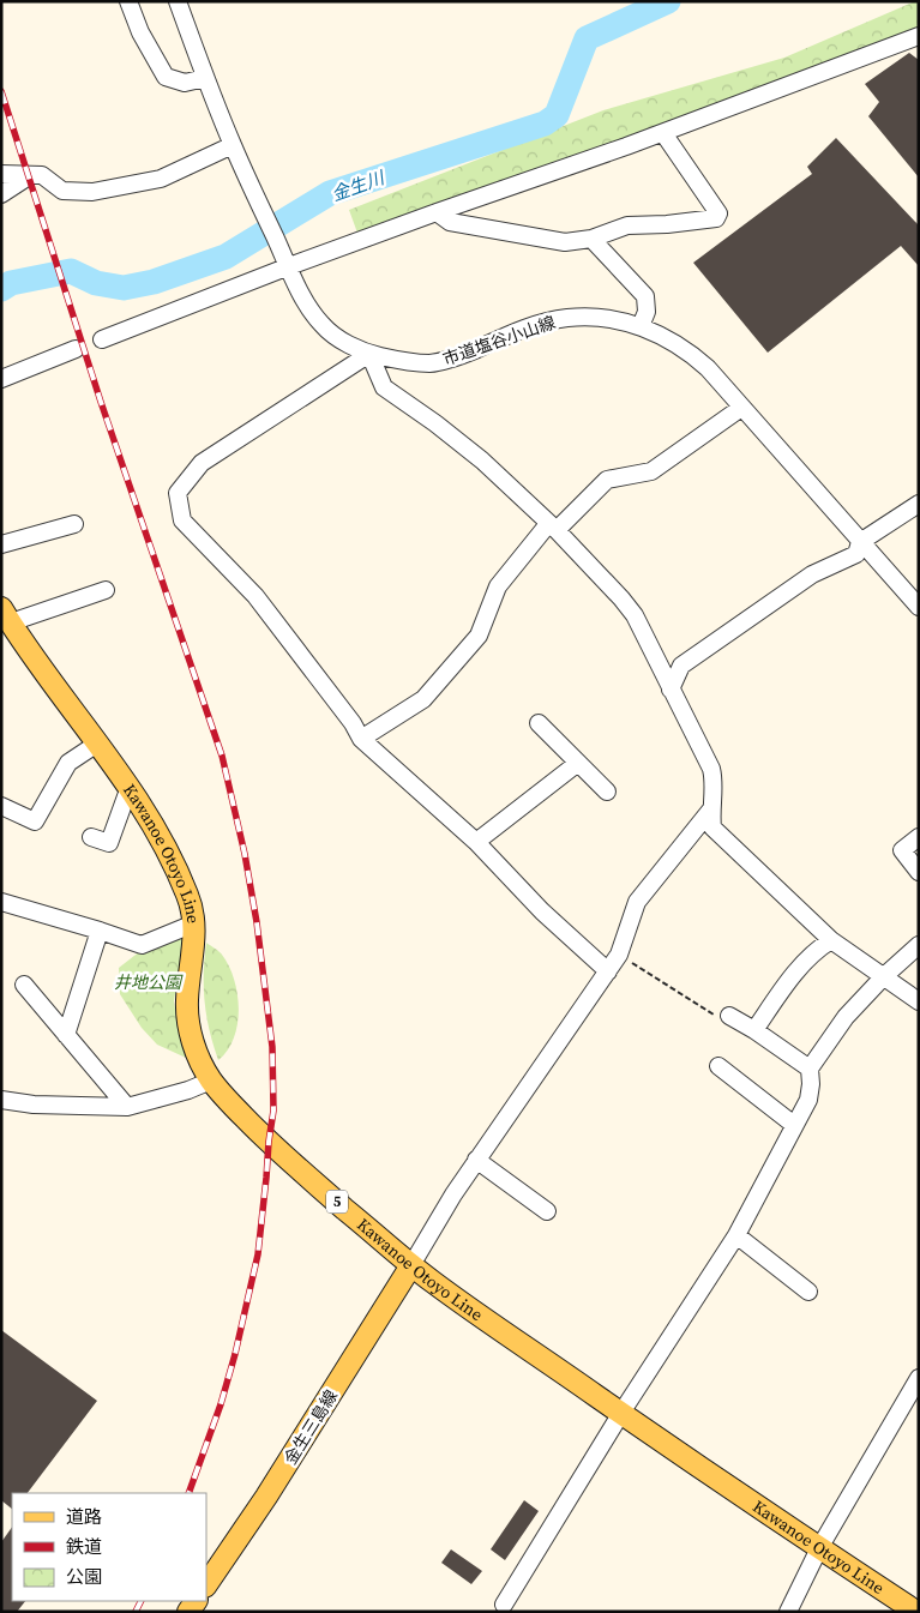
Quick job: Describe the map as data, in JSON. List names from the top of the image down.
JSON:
{
  "streets": {
    "main road": ["Kawanoe Otoyo Line", "5", "金生三島線"],
    "street": ["市道塩谷小山線"]
  },
  "crossings": [
    ["Kawanoe Otoyo Line", "金生三島線"]
  ],
  "water": ["金生川"],
  "parks": ["井地公園"],
  "legend": ["道路", "鉄道", "公園"]
}
